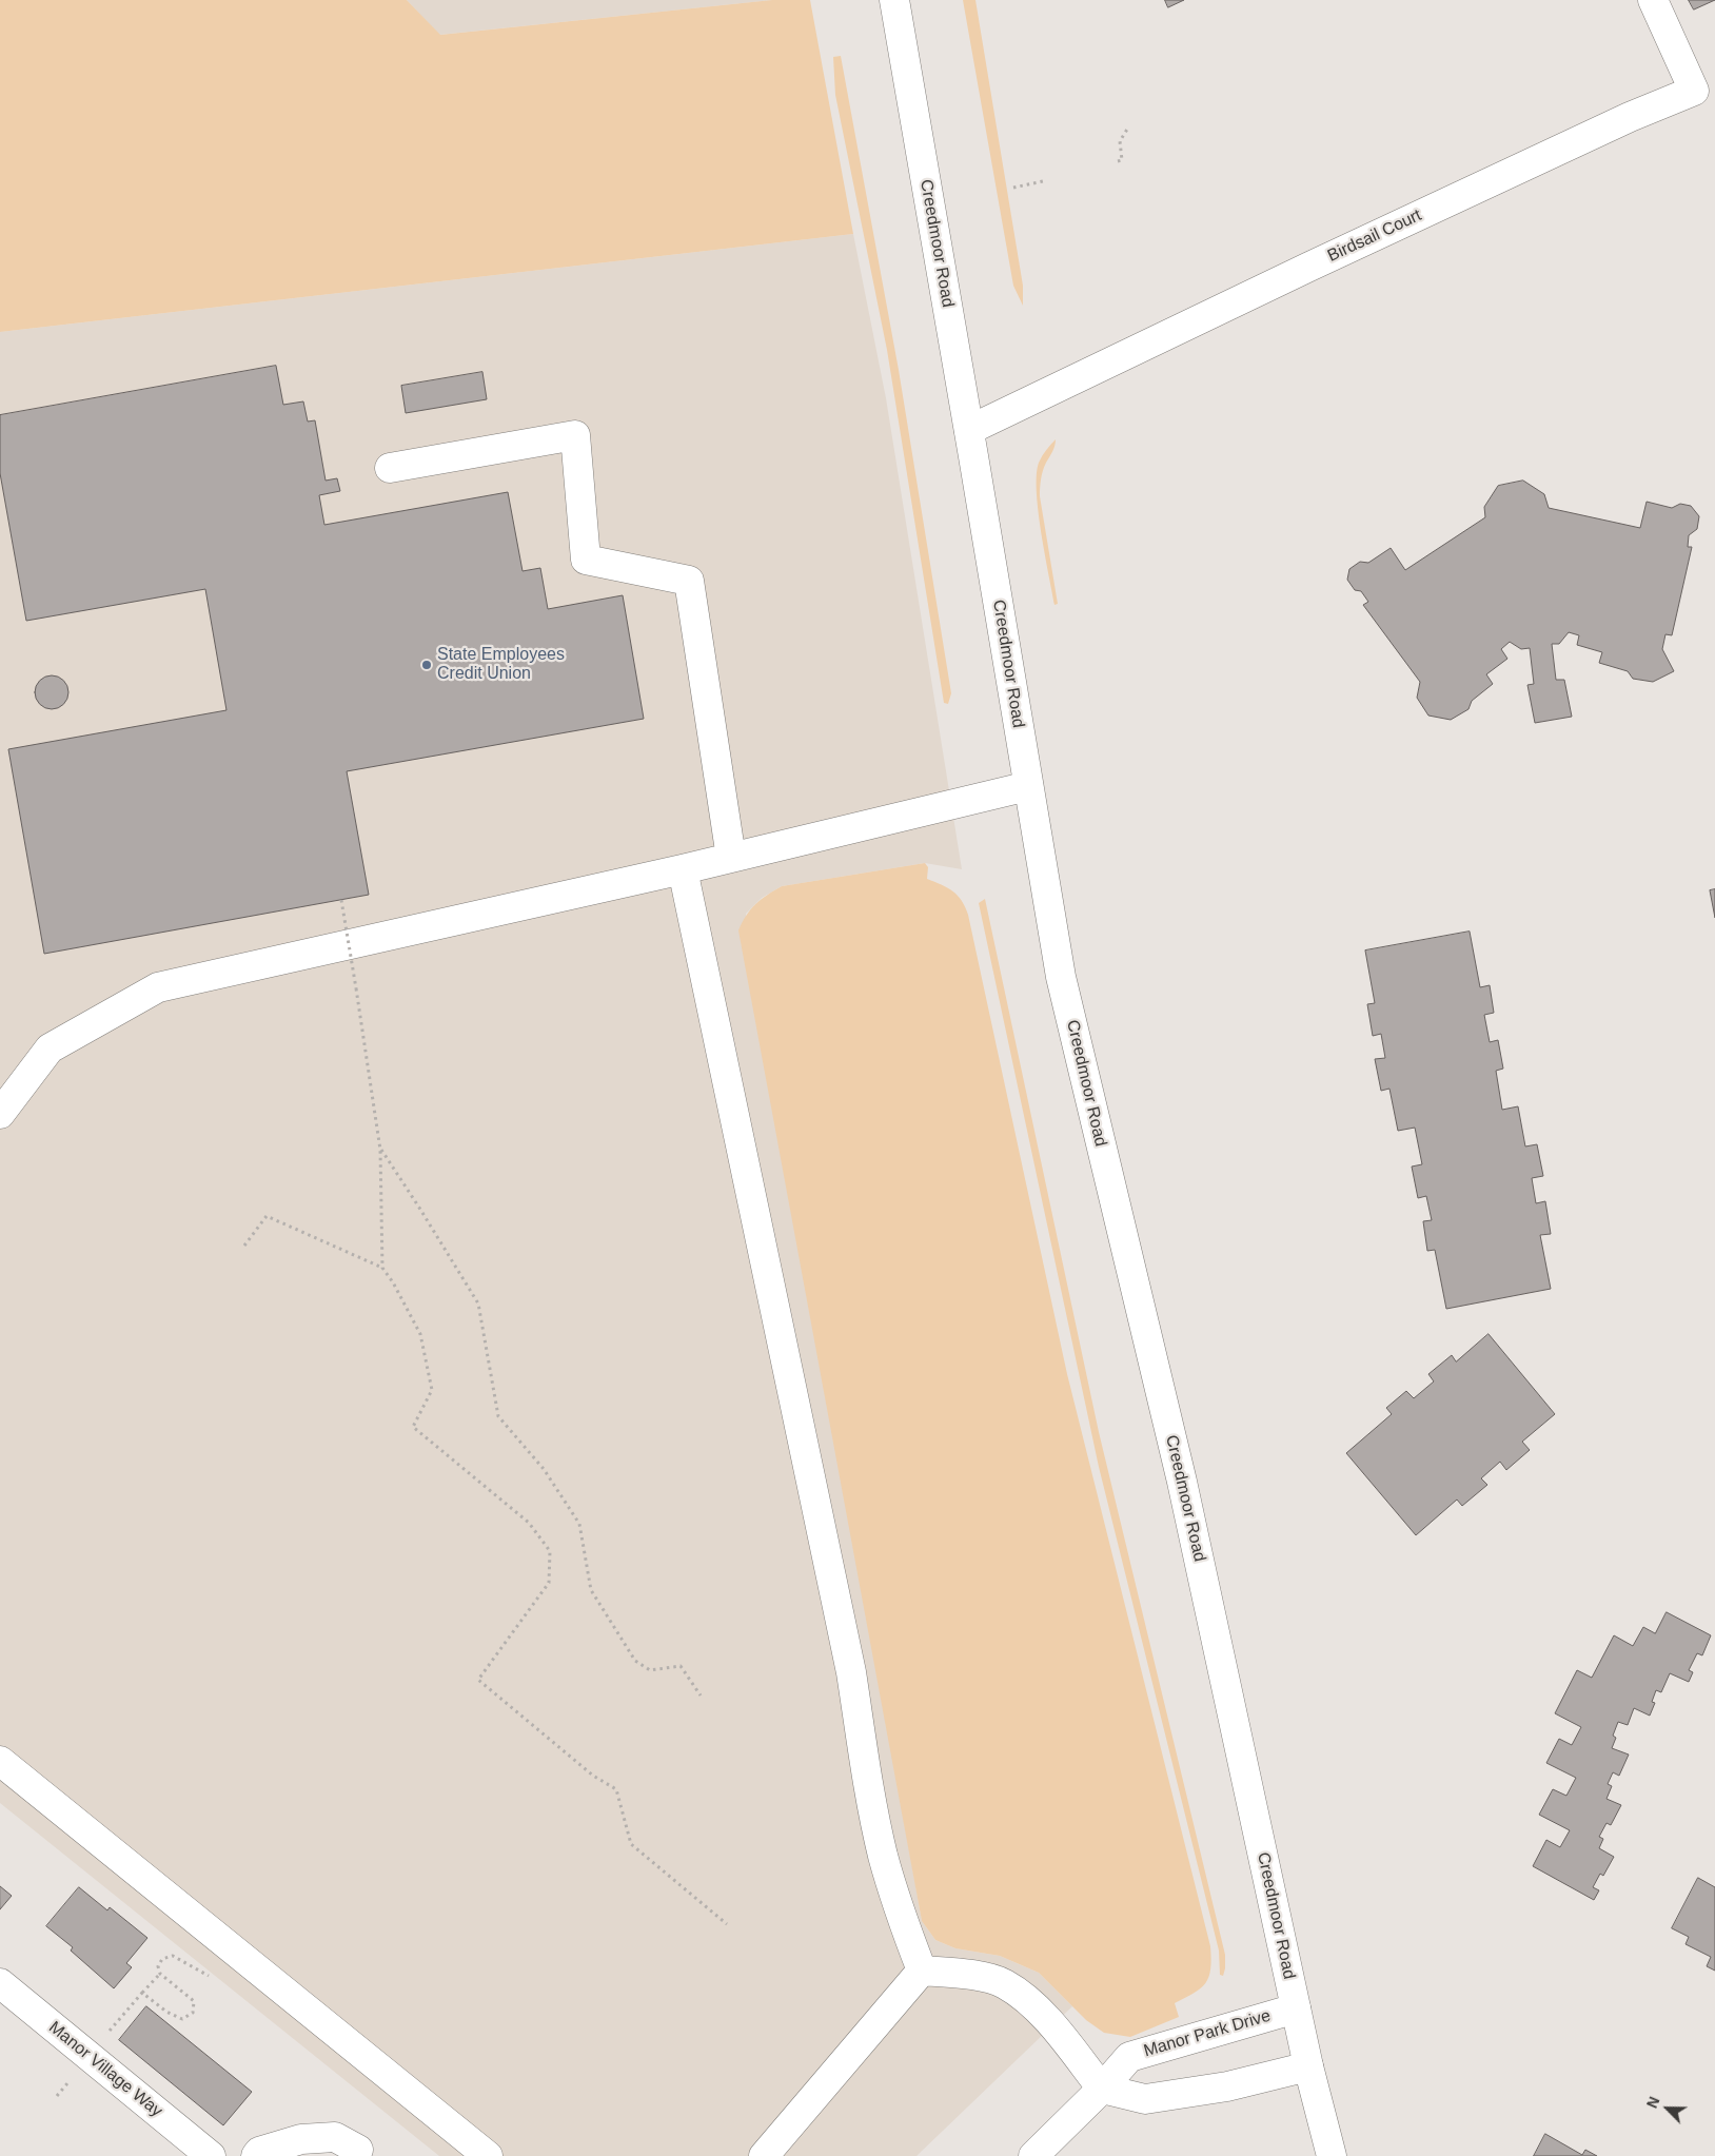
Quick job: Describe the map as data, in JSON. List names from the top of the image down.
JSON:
{
  "streets": {
    "main road": [
      "Birdsail Court",
      "Creedmoor Road",
      "Manor Park Drive",
      "Manor Village Way"
    ]
  },
  "crossings": [
    ["Birdsail Court", "Creedmoor Road"],
    ["Creedmoor Road", "Manor Park Drive"]
  ],
  "places": ["State Employees Credit Union"],
  "north": "top left"
}
